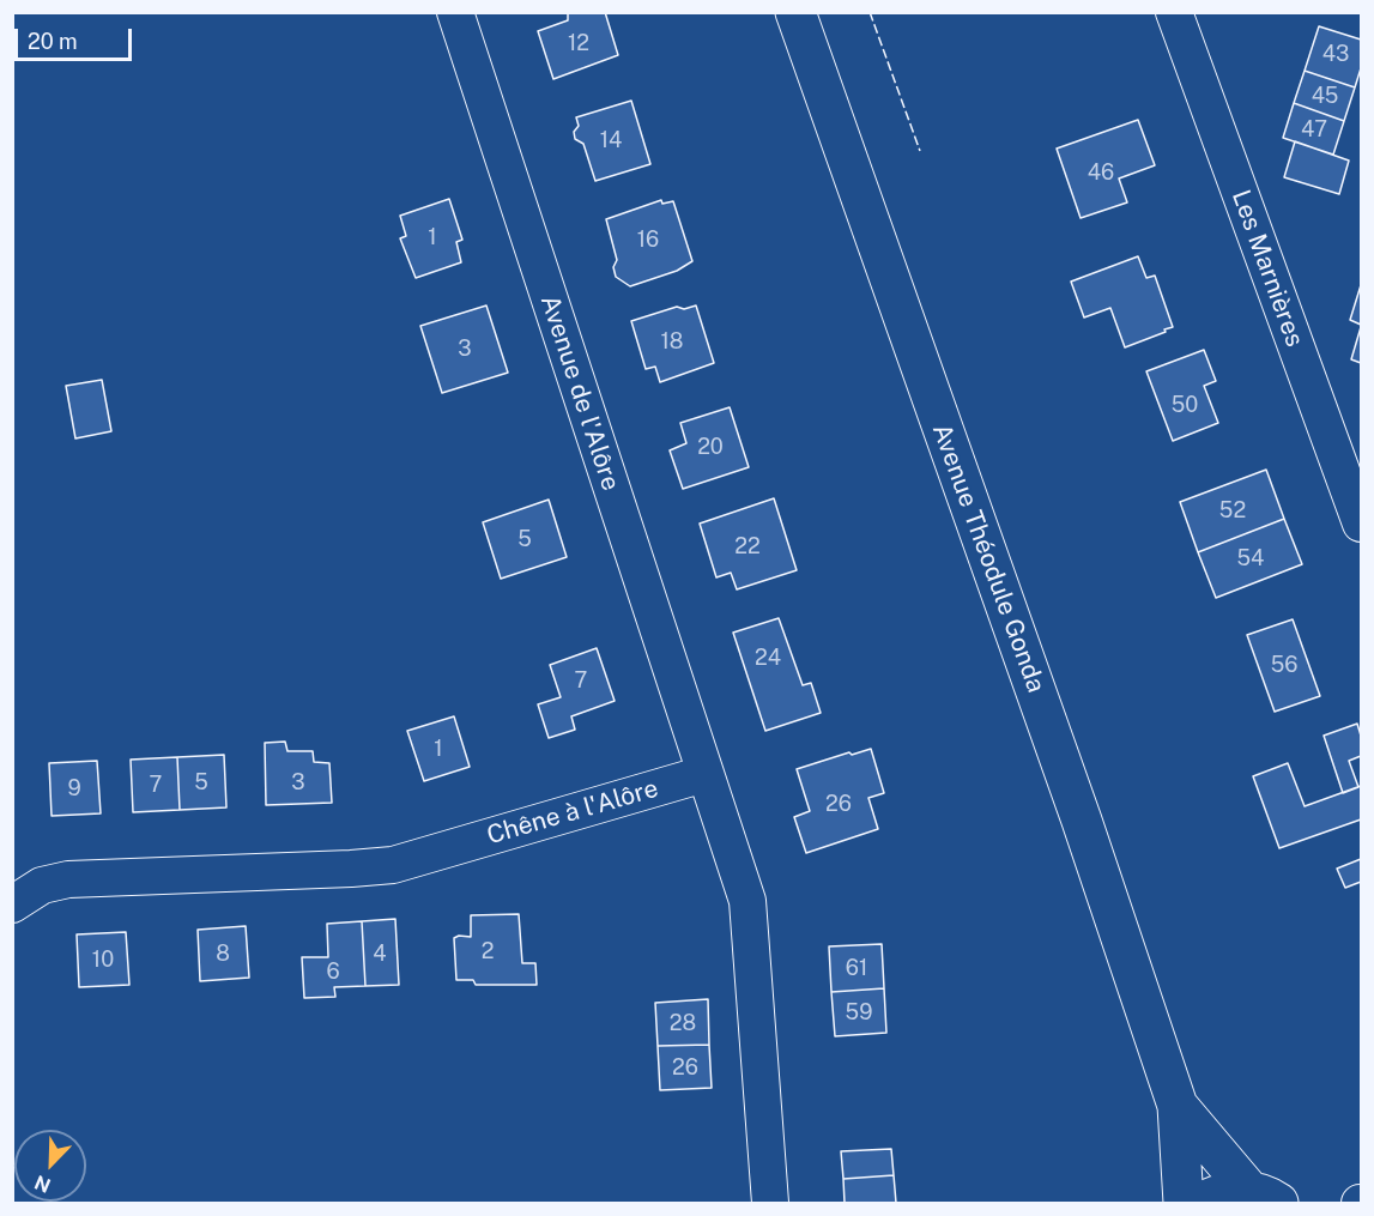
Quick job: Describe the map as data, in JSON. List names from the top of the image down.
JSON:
{
  "streets": {
    "main road": ["Avenue Théodule Gonda"],
    "street": ["Les Marnières", "Avenue de l'Alôre", "Chêne à l'Alôre"]
  },
  "crossings": [
    ["Avenue de l'Alôre", "Chêne à l'Alôre"]
  ],
  "house_numbers": [
    "12",
    "43",
    "45",
    "47",
    "14",
    "46",
    "1",
    "16",
    "18",
    "3",
    "50",
    "20",
    "52",
    "5",
    "22",
    "54",
    "24",
    "56",
    "7",
    "1",
    "5",
    "3",
    "7",
    "9",
    "26",
    "2",
    "8",
    "4",
    "10",
    "61",
    "6",
    "59",
    "28",
    "26"
  ],
  "scale_bar": "20 m",
  "north": "bottom left"
}
